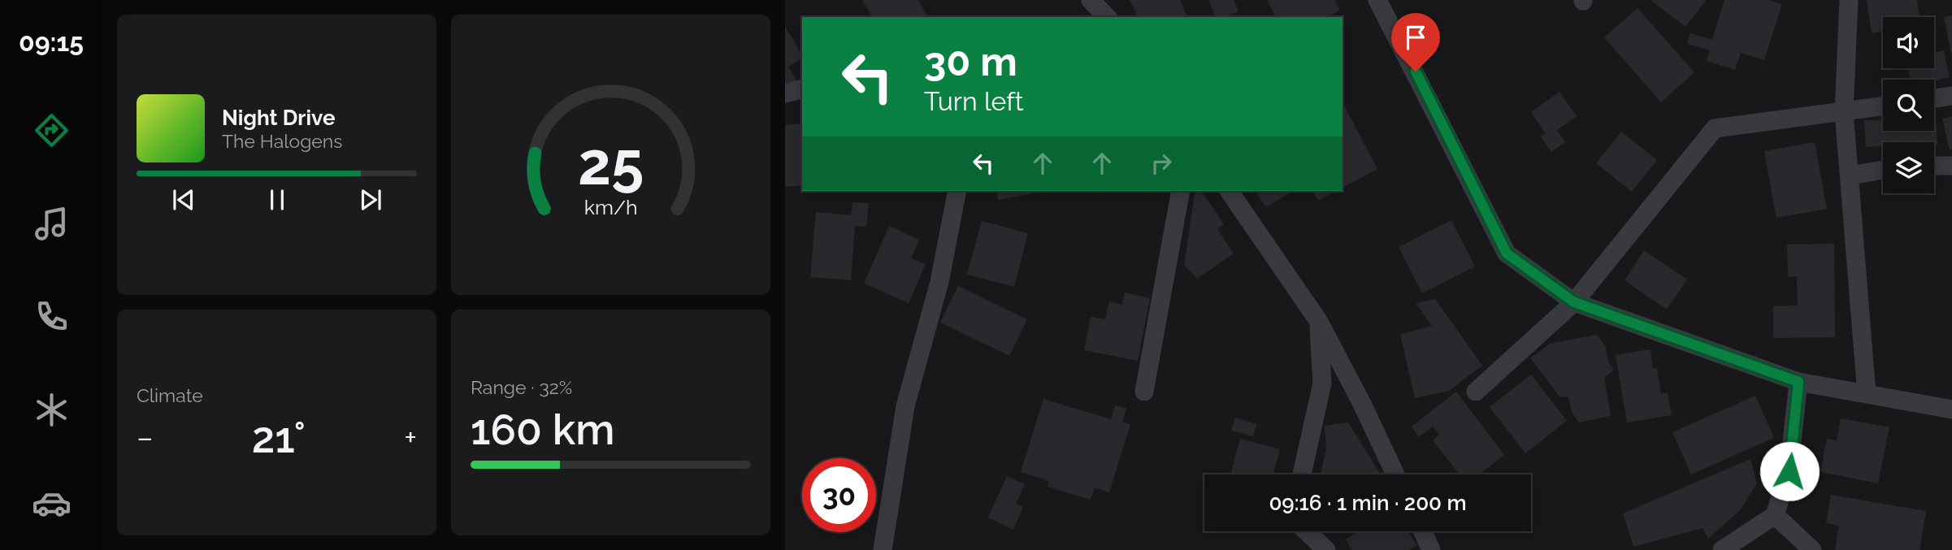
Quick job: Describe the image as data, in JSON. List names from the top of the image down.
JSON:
{
  "page": {
    "tabs": "09:15",
    "turn": ["30 m", "Turn left"],
    "song": ["Night Drive", "The Halogens"],
    "tile": [
      "Climate",
      ["Range · 32%", "160 km"]
    ],
    "heat": ["−", "21°", "+"],
    "limit": "30",
    "trip": "09:16 · 1 min · 200 m",
    "gauge": ["25", "km/h"]
  }
}
